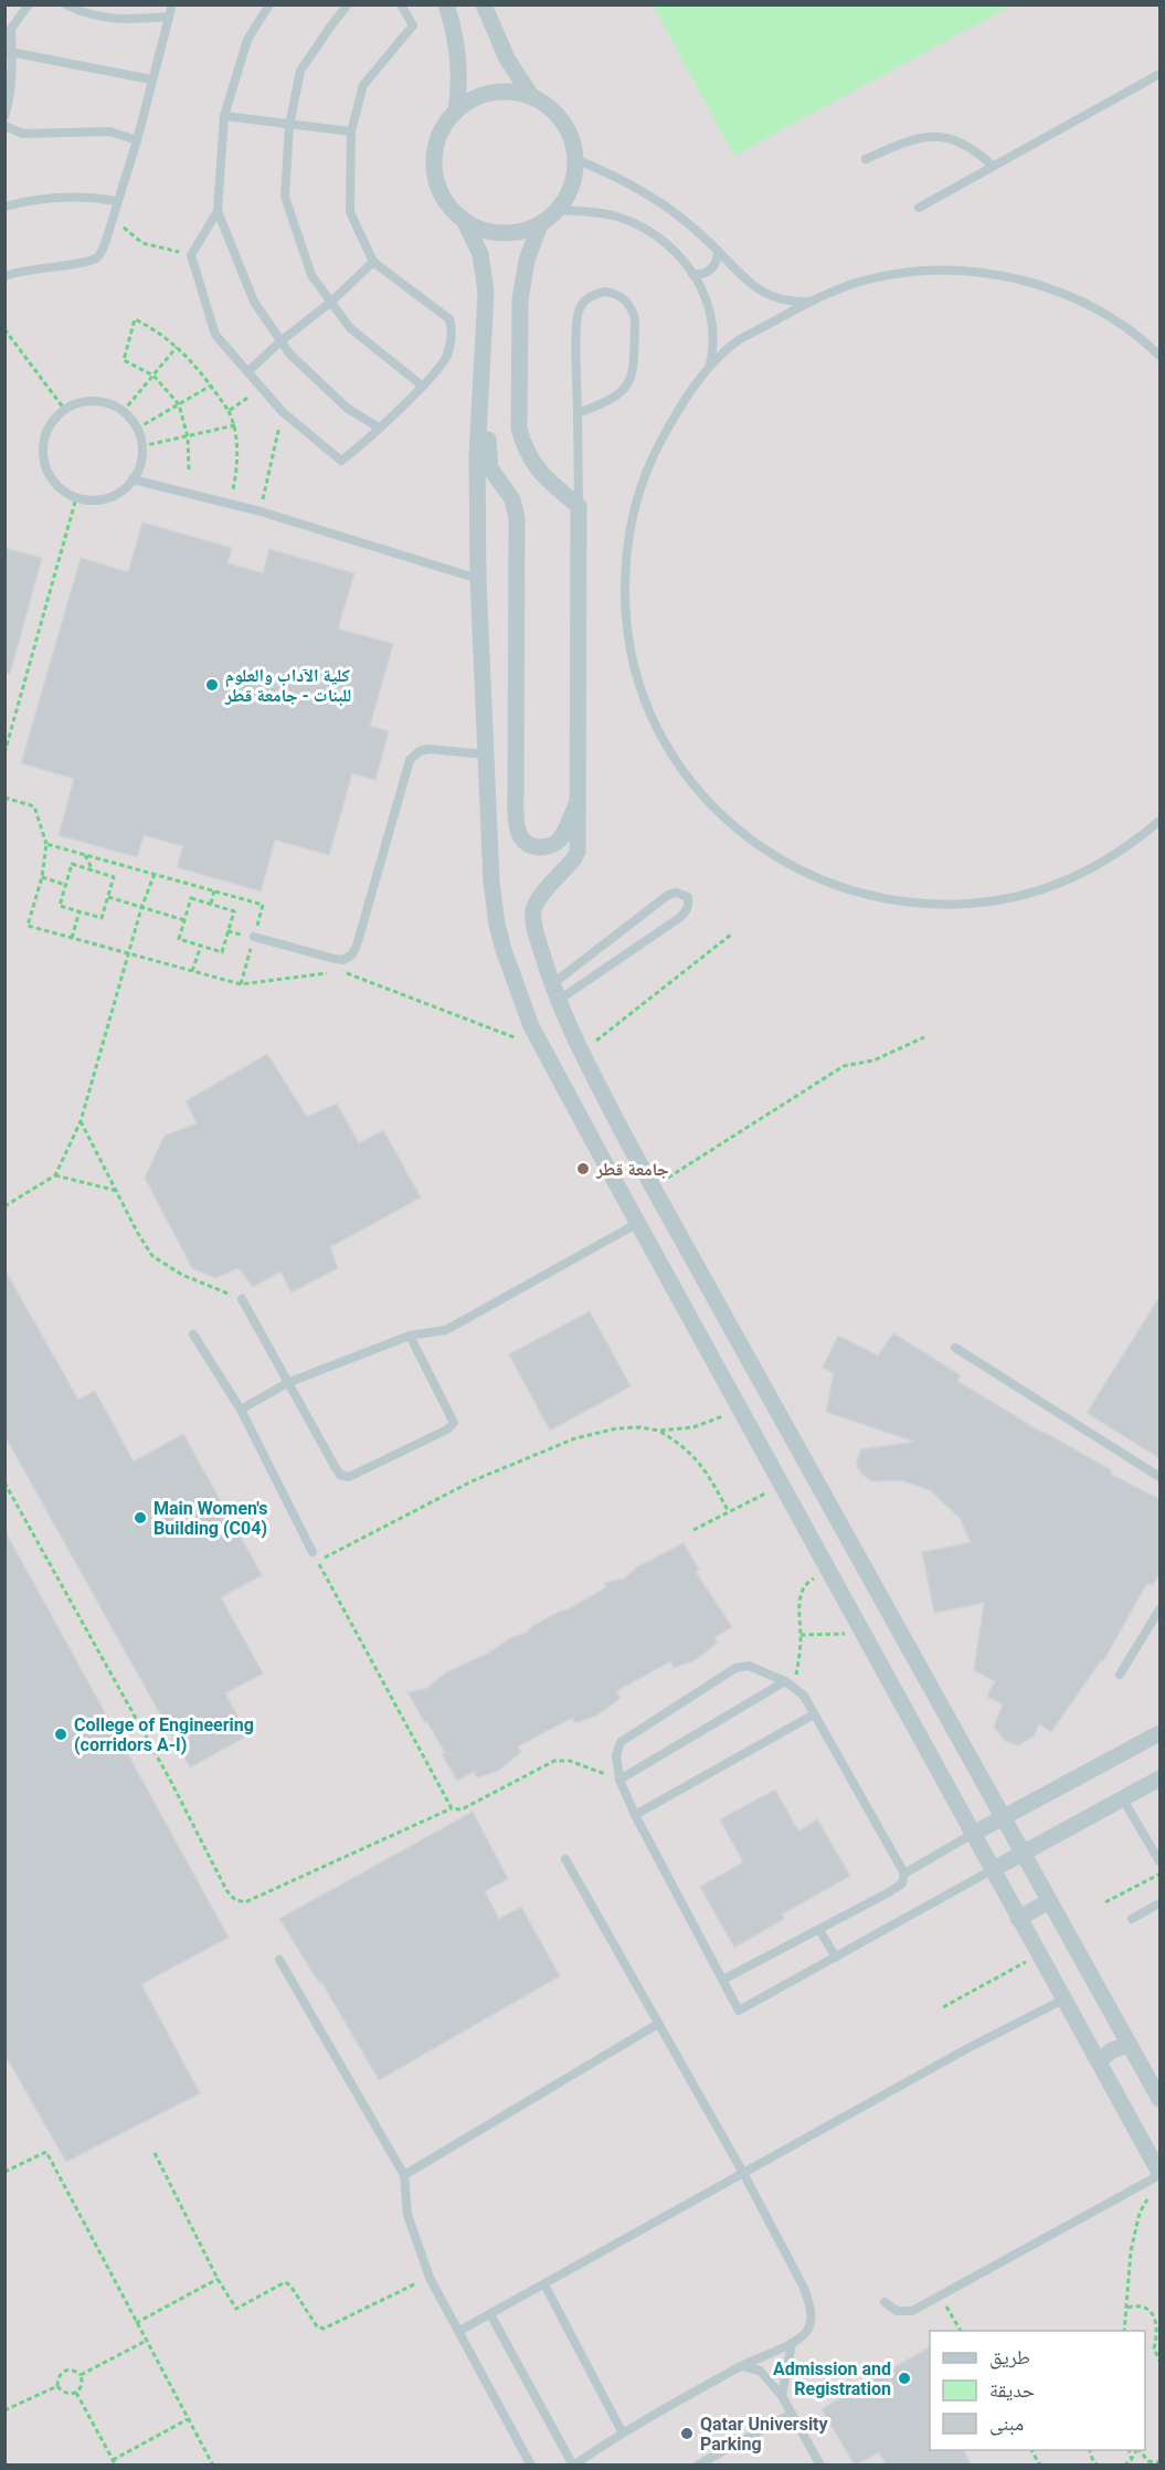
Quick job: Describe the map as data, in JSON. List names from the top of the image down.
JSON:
{
  "places": [
    "كلية الآداب والعلوم للبنات - جامعة قطر",
    "جامعة قطر",
    "Main Women's Building (C04)",
    "College of Engineering (corridors A-I)",
    "Admission and Registration",
    "Qatar University Parking"
  ],
  "legend": ["طريق", "حديقة", "مبنى"]
}
